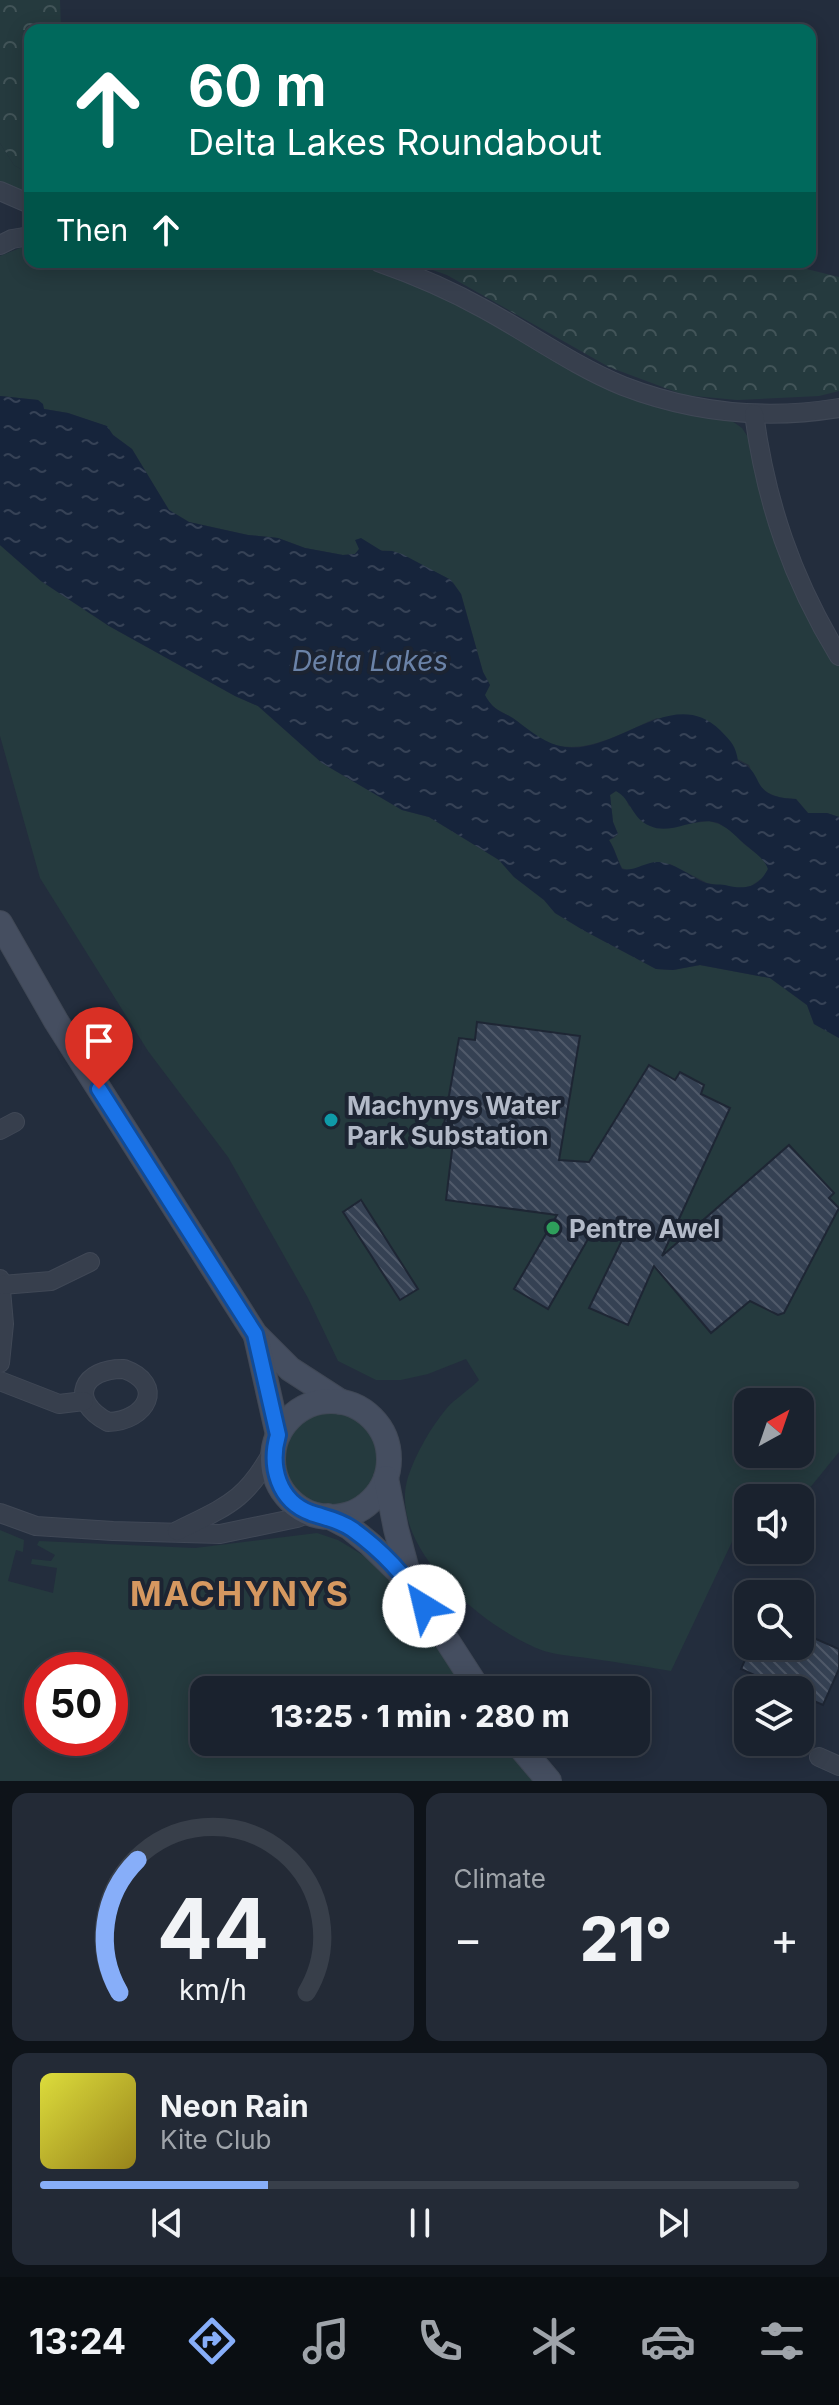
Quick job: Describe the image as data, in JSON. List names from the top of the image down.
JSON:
{
  "districts": ["MACHYNYS"],
  "water": ["Delta Lakes"],
  "places": ["Machynys Water Park Substation", "Pentre Awel"],
  "north": "top right",
  "page": {
    "turn": ["60 m", "Delta Lakes Roundabout"],
    "then": "Then",
    "limit": "50",
    "trip": "13:25 · 1 min · 280 m",
    "tile": "Climate",
    "heat": ["−", "21°", "+"],
    "song": ["Neon Rain", "Kite Club"],
    "tabs": "13:24",
    "gauge": ["44", "km/h"]
  }
}
